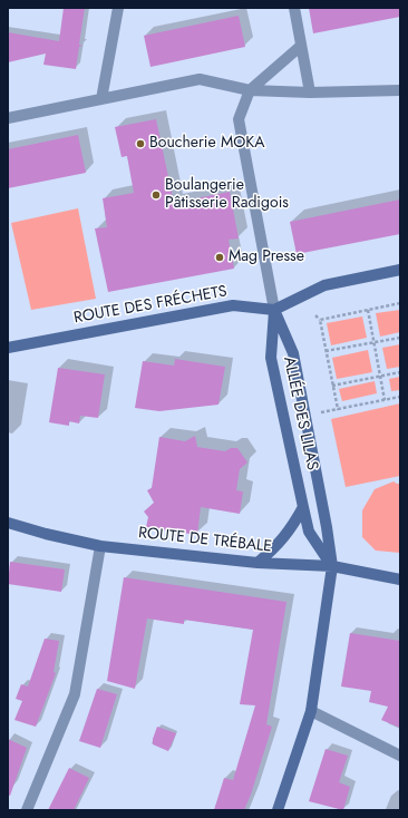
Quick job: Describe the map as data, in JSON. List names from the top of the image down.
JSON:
{
  "streets": {
    "street": ["ROUTE DES FRÉCHETS", "ALLÉE DES LILAS", "ROUTE DE TRÉBALE"]
  },
  "crossings": [
    ["ROUTE DES FRÉCHETS", "ALLÉE DES LILAS"],
    ["ALLÉE DES LILAS", "ROUTE DE TRÉBALE"]
  ],
  "places": ["Boucherie MOKA", "Boulangerie Pâtisserie Radigois", "Mag Presse"]
}
